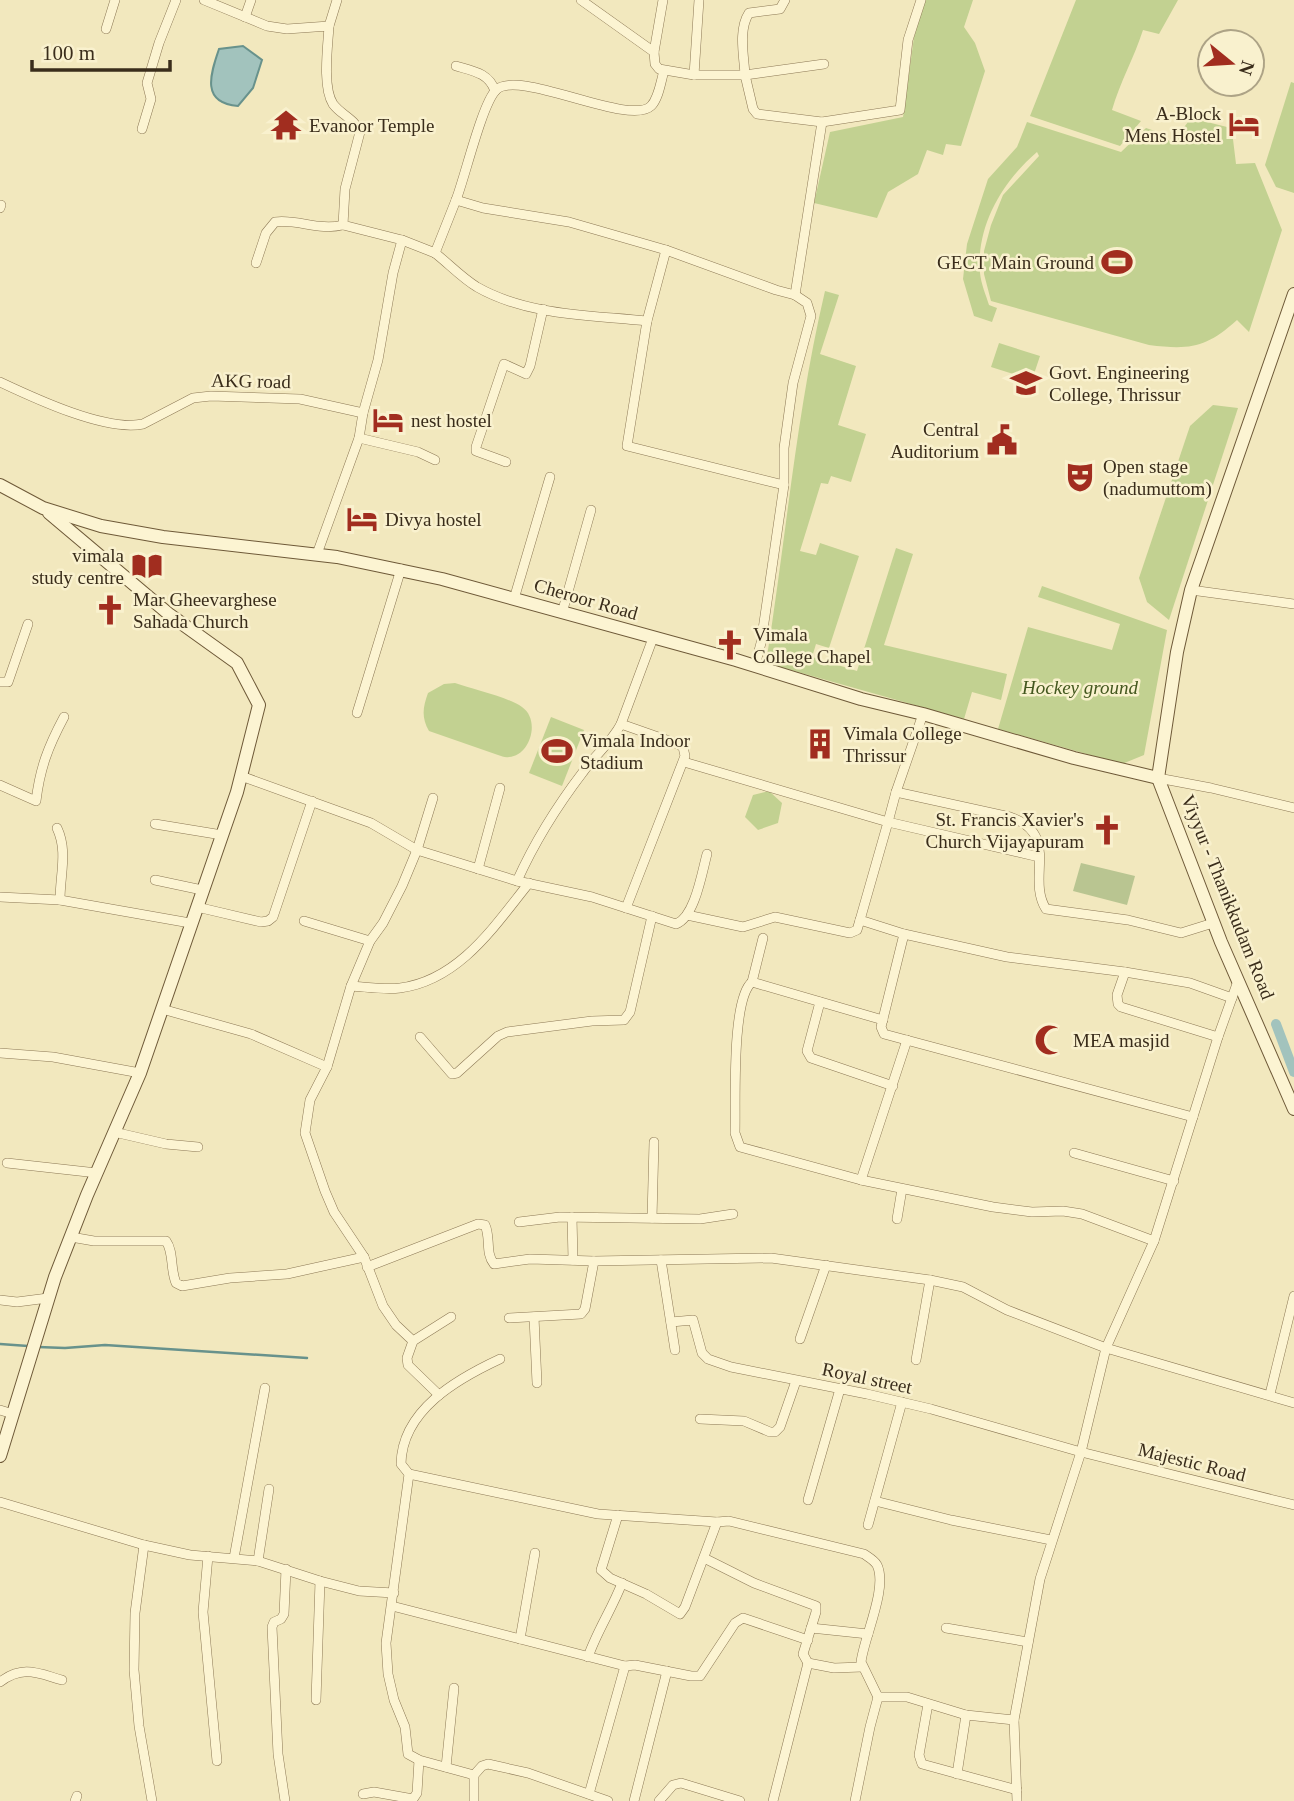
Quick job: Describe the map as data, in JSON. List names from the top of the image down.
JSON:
{
  "streets": {
    "main road": ["Cheroor Road", "Viyyur - Thanikkudam Road"],
    "street": ["AKG road", "Royal street", "Majestic Road"]
  },
  "crossings": [
    ["Cheroor Road", "Viyyur - Thanikkudam Road"],
    ["Royal street", "Majestic Road"]
  ],
  "parks": ["Hockey ground"],
  "places": {
    "hotel": ["A-Block Mens Hostel", "nest hostel", "Divya hostel"],
    "temple": ["Evanoor Temple"],
    "sports": ["GECT Main Ground", "Vimala Indoor Stadium"],
    "school or university": ["Govt. Engineering College, Thrissur"],
    "public building": ["Central Auditorium"],
    "theatre": ["Open stage (nadumuttom)"],
    "library": ["vimala study centre"],
    "church": ["Mar Gheevarghese Sahada Church", "Vimala College Chapel", "St. Francis Xavier's Church Vijayapuram"],
    "building": ["Vimala College Thrissur"],
    "mosque": ["MEA masjid"]
  },
  "scale_bar": "100 m",
  "north": "right"
}
